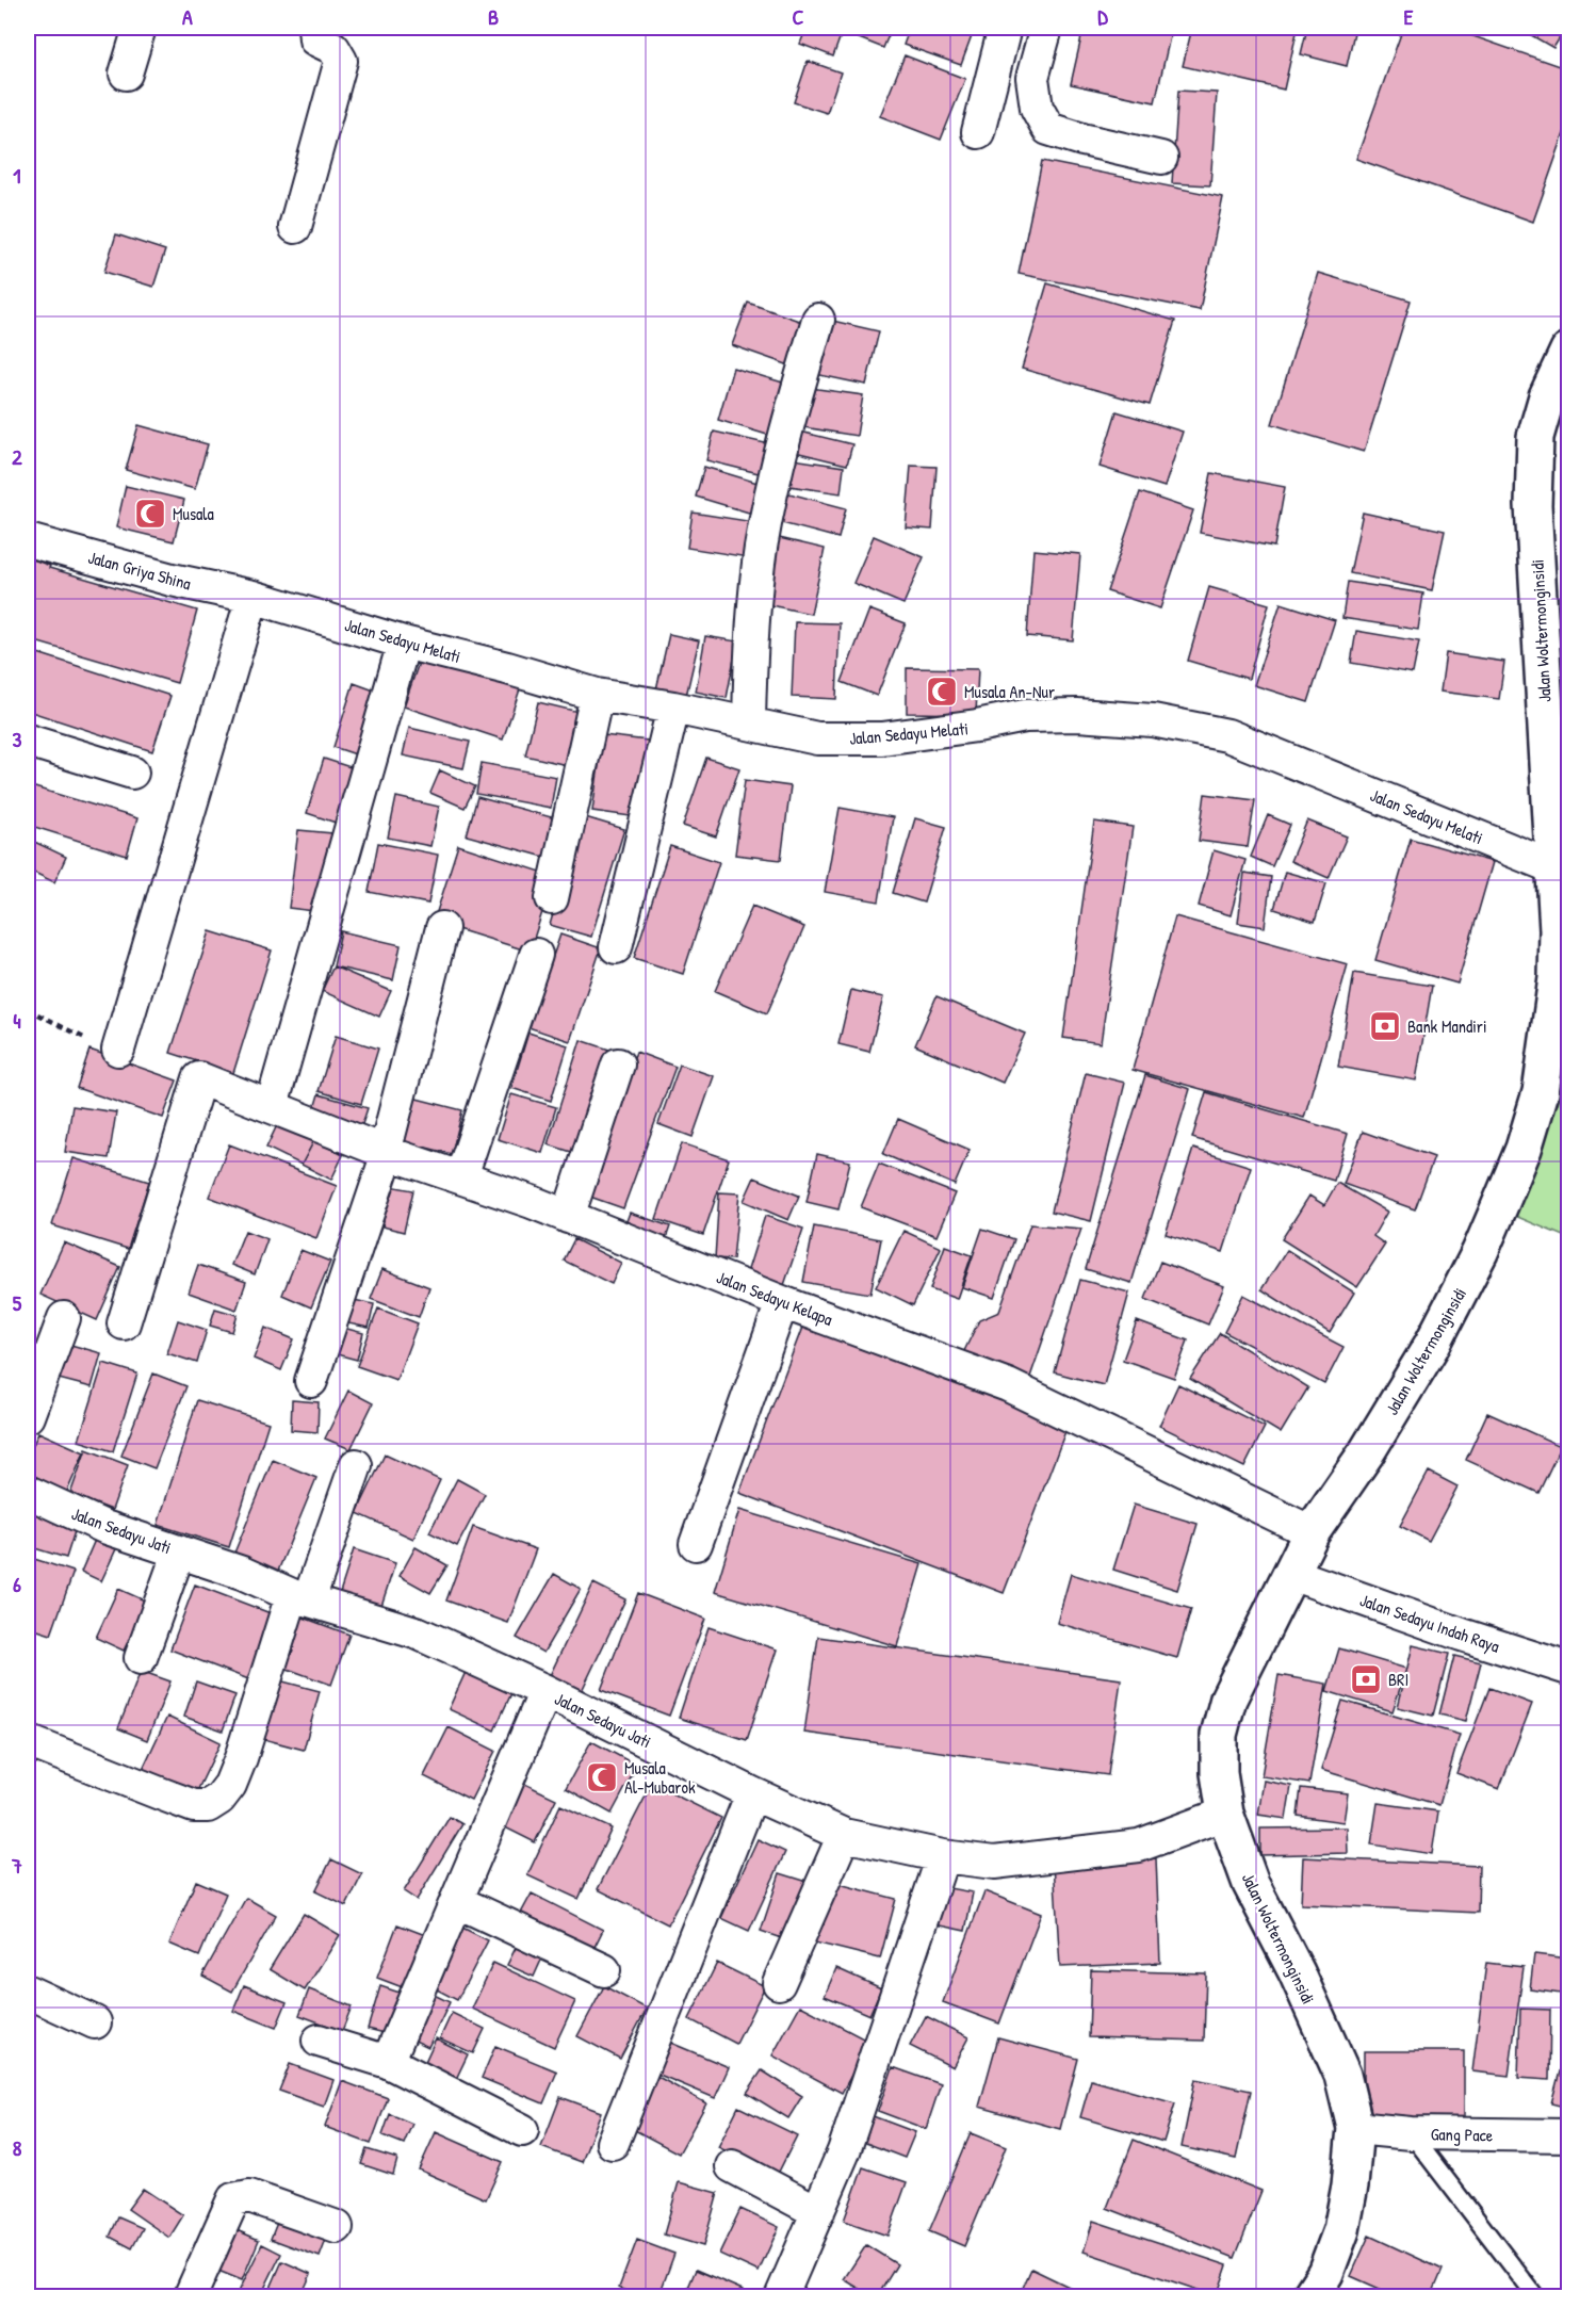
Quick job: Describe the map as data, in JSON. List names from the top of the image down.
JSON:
{
  "streets": {
    "main road": ["Jalan Woltermonginsidi"],
    "street": [
      "Jalan Griya Shina",
      "Jalan Sedayu Melati",
      "Jalan Sedayu Kelapa",
      "Jalan Sedayu Jati",
      "Jalan Sedayu Indah Raya",
      "Gang Pace"
    ]
  },
  "crossings": [
    ["Jalan Griya Shina", "Jalan Sedayu Melati"],
    ["Jalan Woltermonginsidi", "Jalan Sedayu Melati"],
    ["Jalan Woltermonginsidi", "Jalan Sedayu Kelapa"],
    ["Jalan Woltermonginsidi", "Jalan Sedayu Jati"],
    ["Jalan Woltermonginsidi", "Jalan Sedayu Indah Raya"],
    ["Jalan Woltermonginsidi", "Gang Pace"]
  ],
  "places": {
    "mosque": ["Musala", "Musala An-Nur", "Musala Al-Mubarok"],
    "bank": ["Bank Mandiri", "BRI"]
  },
  "grid": {
    "columns": [
      "A",
      "B",
      "C",
      "D",
      "E"
    ],
    "rows": [
      "1",
      "2",
      "3",
      "4",
      "5",
      "6",
      "7",
      "8"
    ]
  }
}
